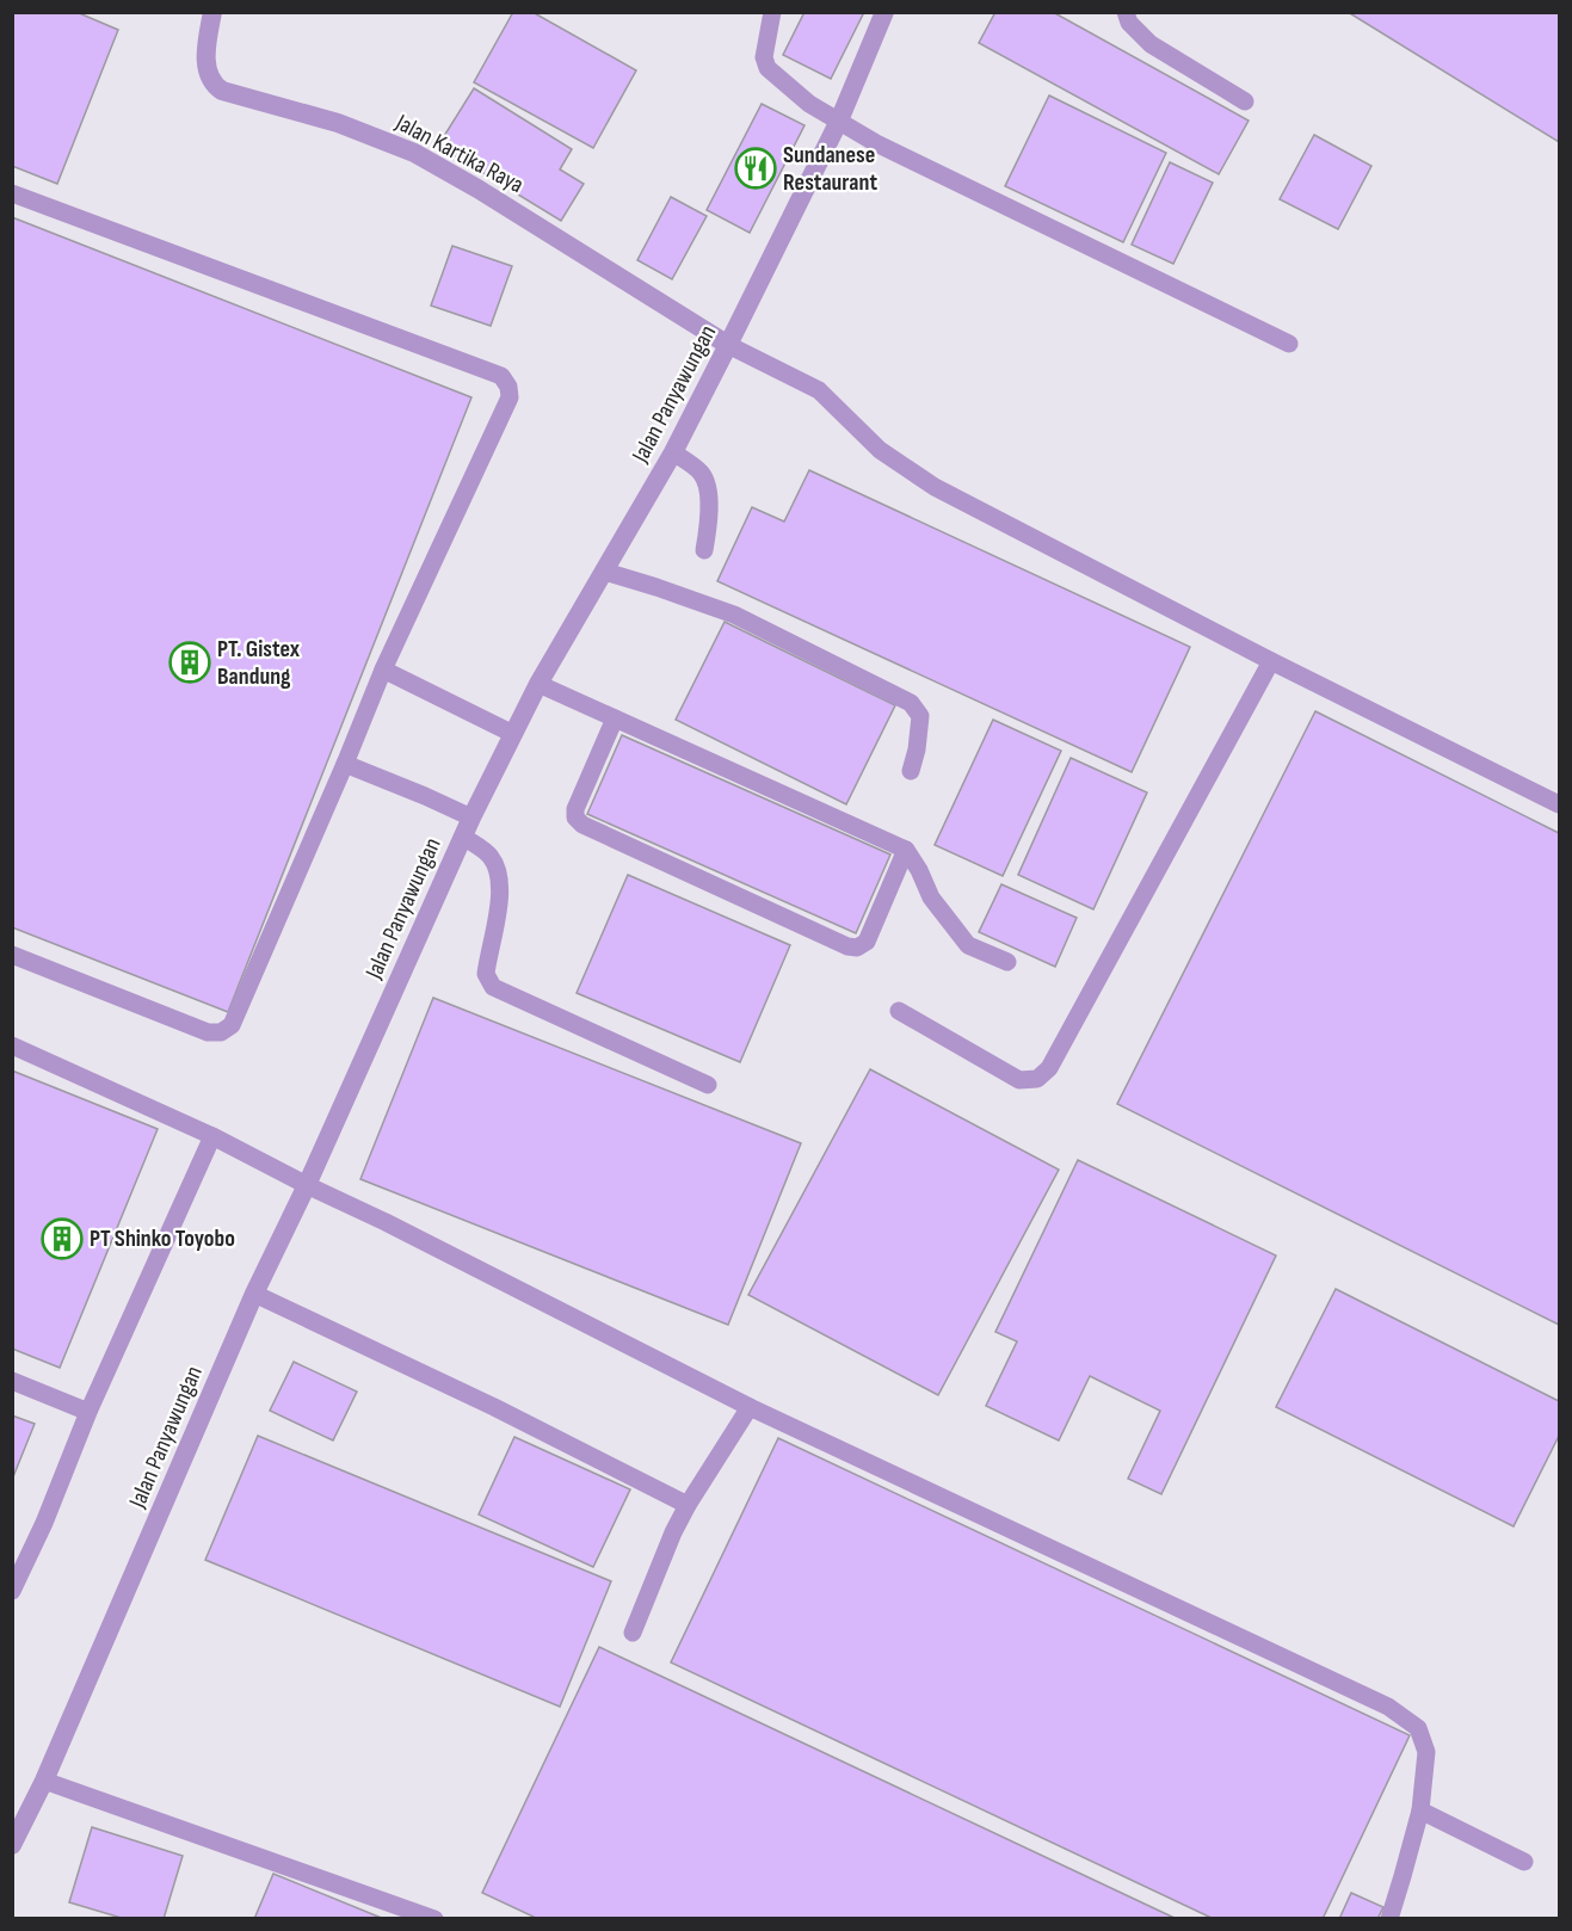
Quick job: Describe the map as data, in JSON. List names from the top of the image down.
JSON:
{
  "streets": {
    "street": ["Jalan Kartika Raya", "Jalan Panyawungan"]
  },
  "crossings": [
    ["Jalan Kartika Raya", "Jalan Panyawungan"]
  ],
  "places": {
    "restaurant": ["Sundanese Restaurant"],
    "building": ["PT. Gistex Bandung", "PT Shinko Toyobo"]
  }
}
